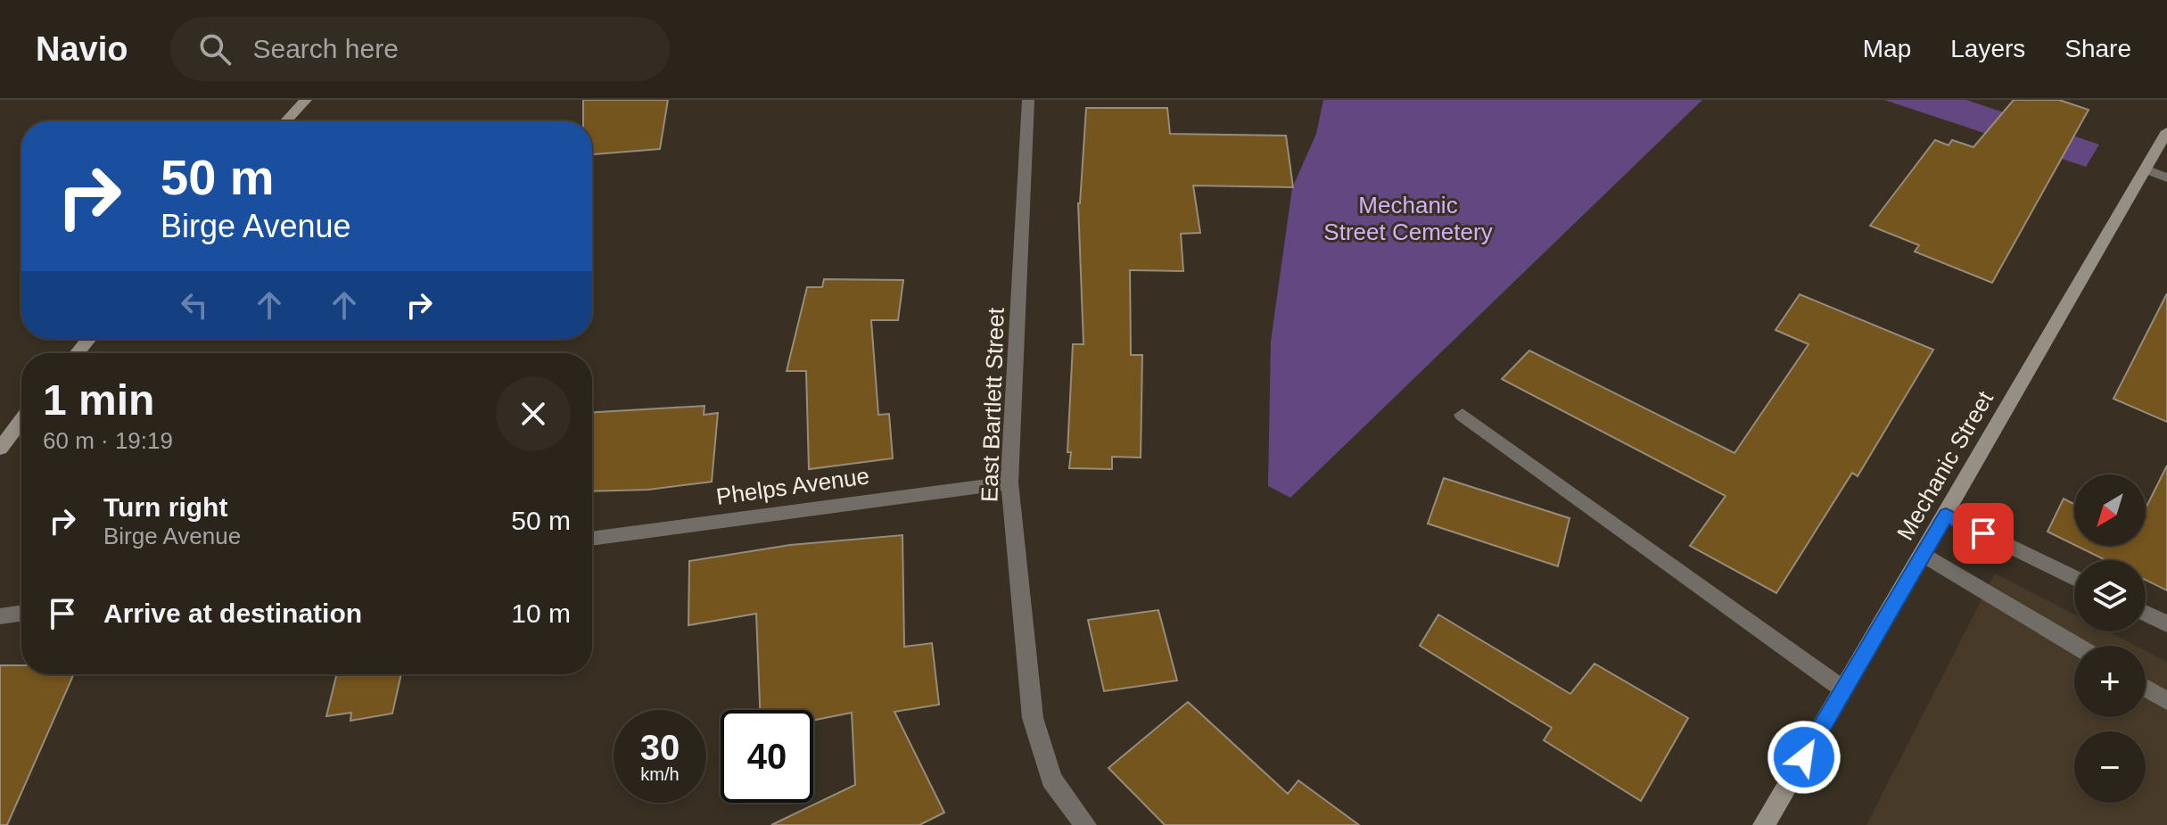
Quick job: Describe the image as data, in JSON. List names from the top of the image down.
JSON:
{
  "streets": {
    "street": ["East Bartlett Street", "Mechanic Street", "Phelps Avenue"]
  },
  "crossings": [
    ["East Bartlett Street", "Phelps Avenue"]
  ],
  "parks": ["Mechanic Street Cemetery"],
  "north": "bottom left",
  "page": {
    "header": "Navio",
    "search": "Search here",
    "nav": ["Map", "Layers", "Share"],
    "turn": ["50 m", "Birge Avenue"],
    "heading": ["1 min", "60 m · 19:19"],
    "map_buttons": ["+", "−"],
    "list": [
      {
        "name": "Turn right",
        "note": "Birge Avenue",
        "value": "50 m"
      },
      {
        "name": "Arrive at destination",
        "value": "10 m"
      }
    ],
    "speed": "30 km/h",
    "limit": "40"
  }
}
